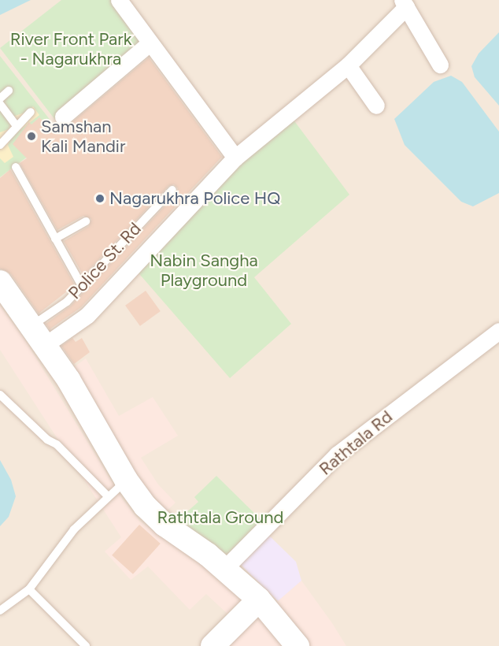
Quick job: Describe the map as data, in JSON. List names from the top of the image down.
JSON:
{
  "streets": {
    "street": ["Rathtala Rd"],
    "lane": ["Police St. Rd"]
  },
  "parks": ["River Front Park - Nagarukhra", "Nabin Sangha Playground", "Rathtala Ground"],
  "places": ["Samshan Kali Mandir", "Nagarukhra Police HQ"]
}
